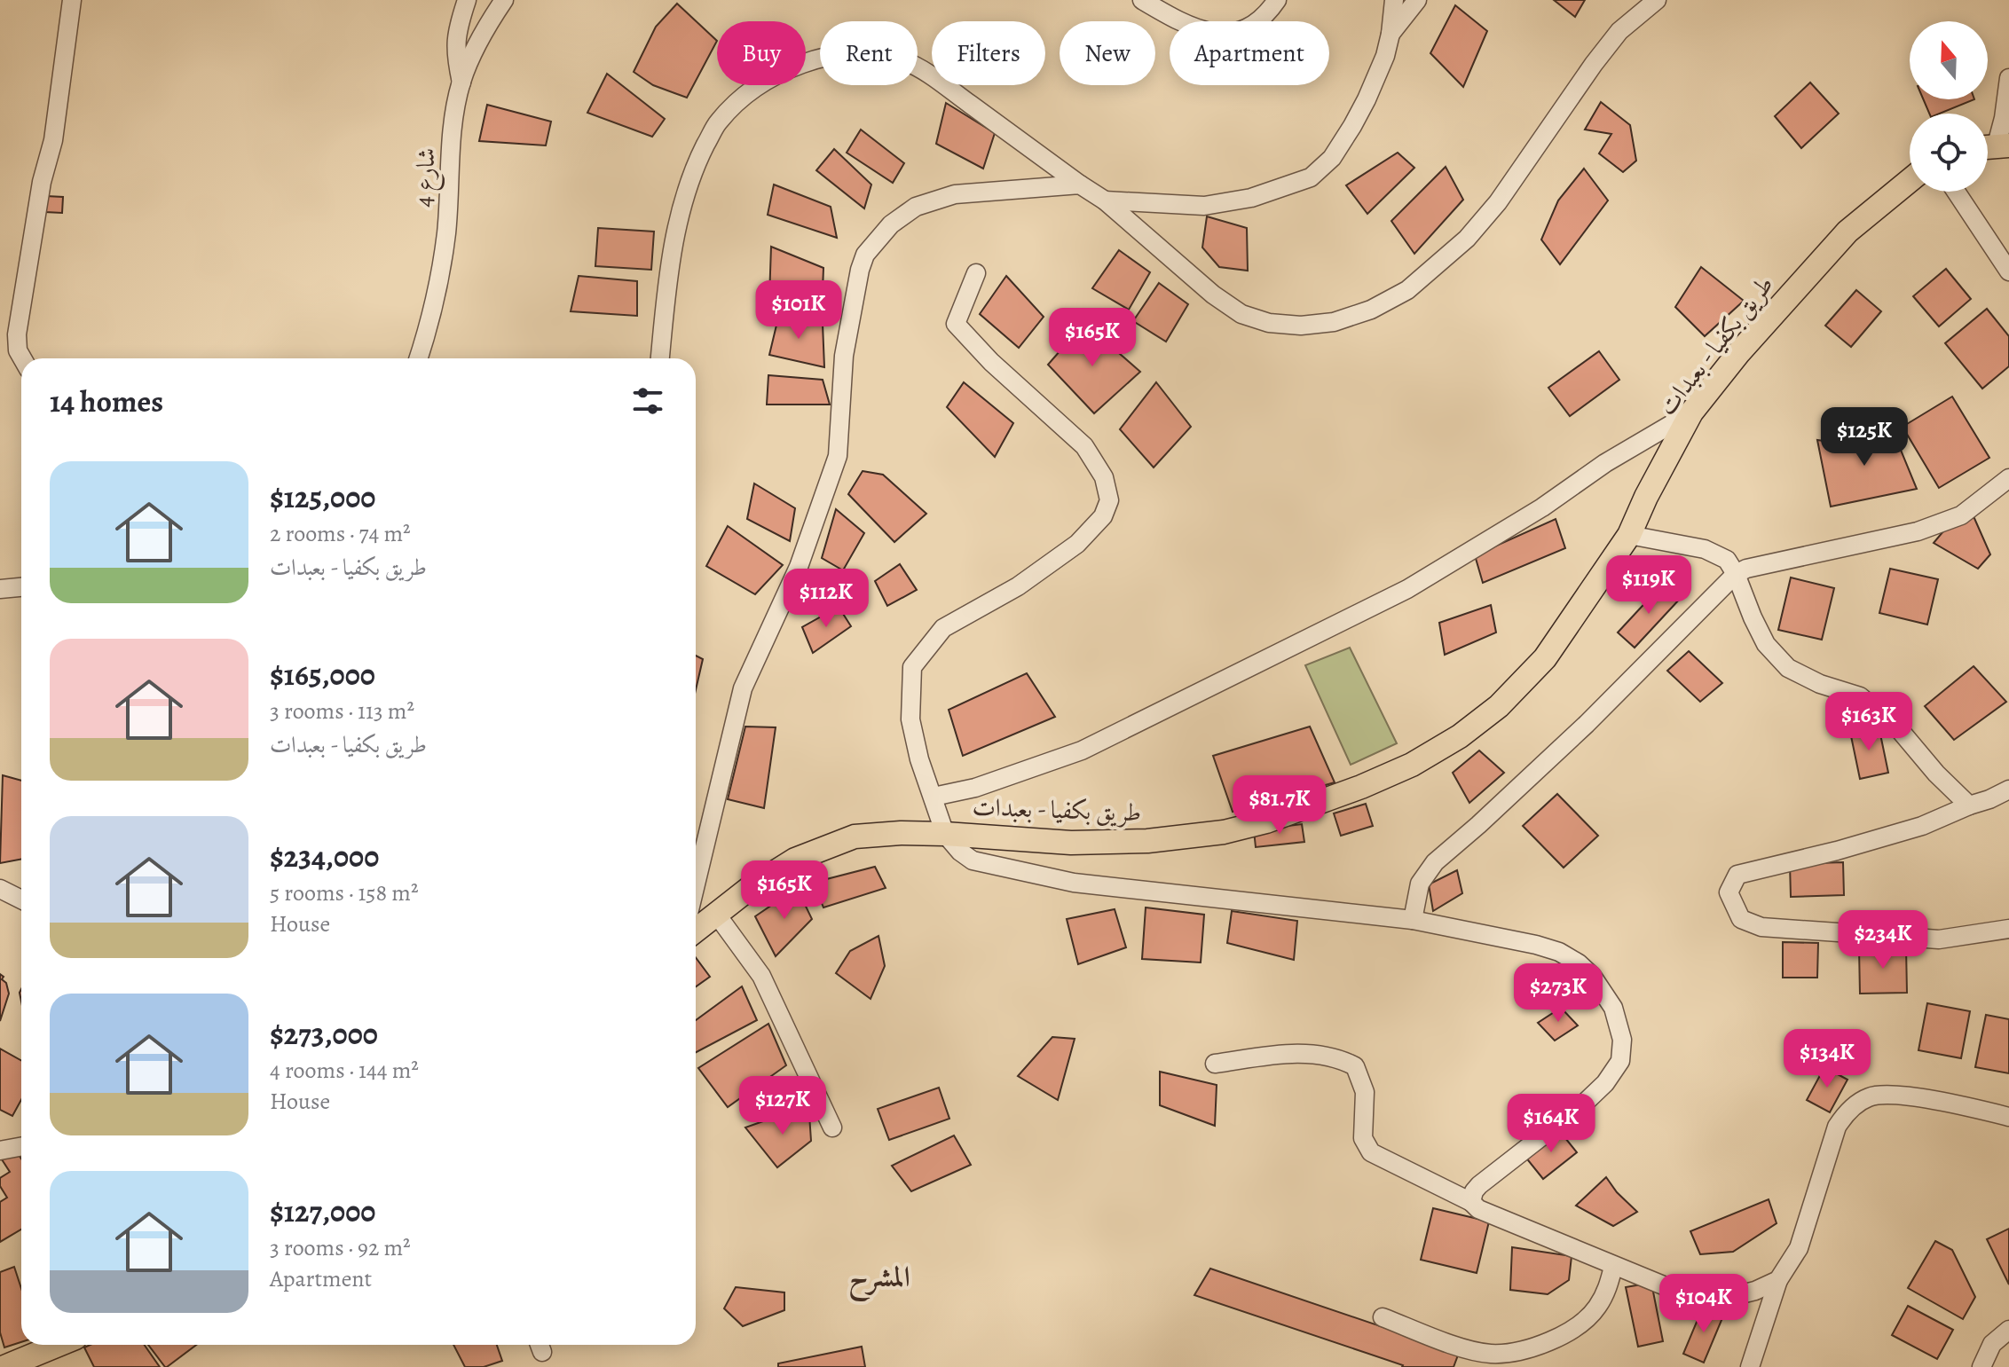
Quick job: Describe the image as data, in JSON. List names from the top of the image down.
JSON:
{
  "streets": {
    "main road": ["طريق بكفيا - بعبدات"],
    "street": ["شارع 4"]
  },
  "districts": ["المشرح"],
  "north": "top",
  "page": {
    "chip": [
      "Buy",
      "Rent",
      "Filters",
      "New",
      "Apartment"
    ],
    "price": [
      "$101K",
      "$165K",
      "$125K",
      "$119K",
      "$112K",
      "$163K",
      "$81.7K",
      "$165K",
      "$234K",
      "$273K",
      "$134K",
      "$127K",
      "$164K",
      "$104K"
    ],
    "heading": "14 homes",
    "list": [
      {
        "name": "$125,000",
        "note": "2 rooms · 74 m² · طريق بكفيا - بعبدات"
      },
      {
        "name": "$165,000",
        "note": "3 rooms · 113 m² · طريق بكفيا - بعبدات"
      },
      {
        "name": "$234,000",
        "note": "5 rooms · 158 m² · House"
      },
      {
        "name": "$273,000",
        "note": "4 rooms · 144 m² · House"
      },
      {
        "name": "$127,000",
        "note": "3 rooms · 92 m² · Apartment"
      }
    ]
  }
}
